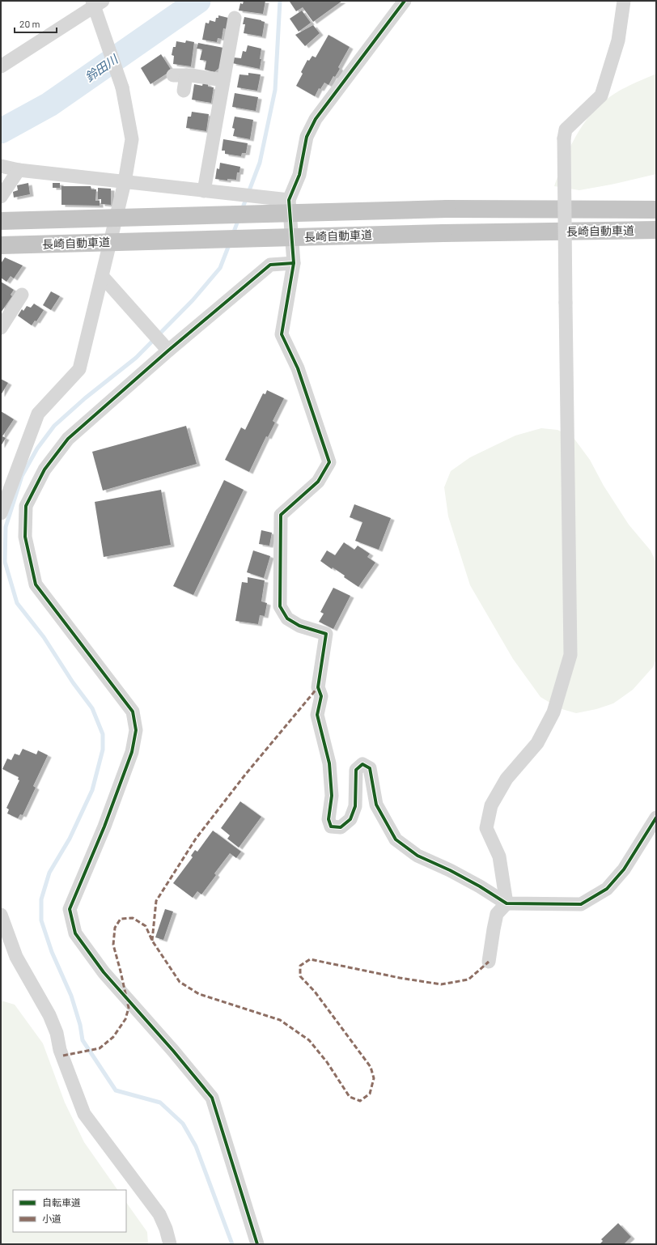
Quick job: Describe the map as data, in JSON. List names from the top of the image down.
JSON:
{
  "streets": {
    "highway": ["長崎自動車道"]
  },
  "water": ["鈴田川"],
  "legend": ["自転車道", "小道"],
  "scale_bar": "20 m"
}
